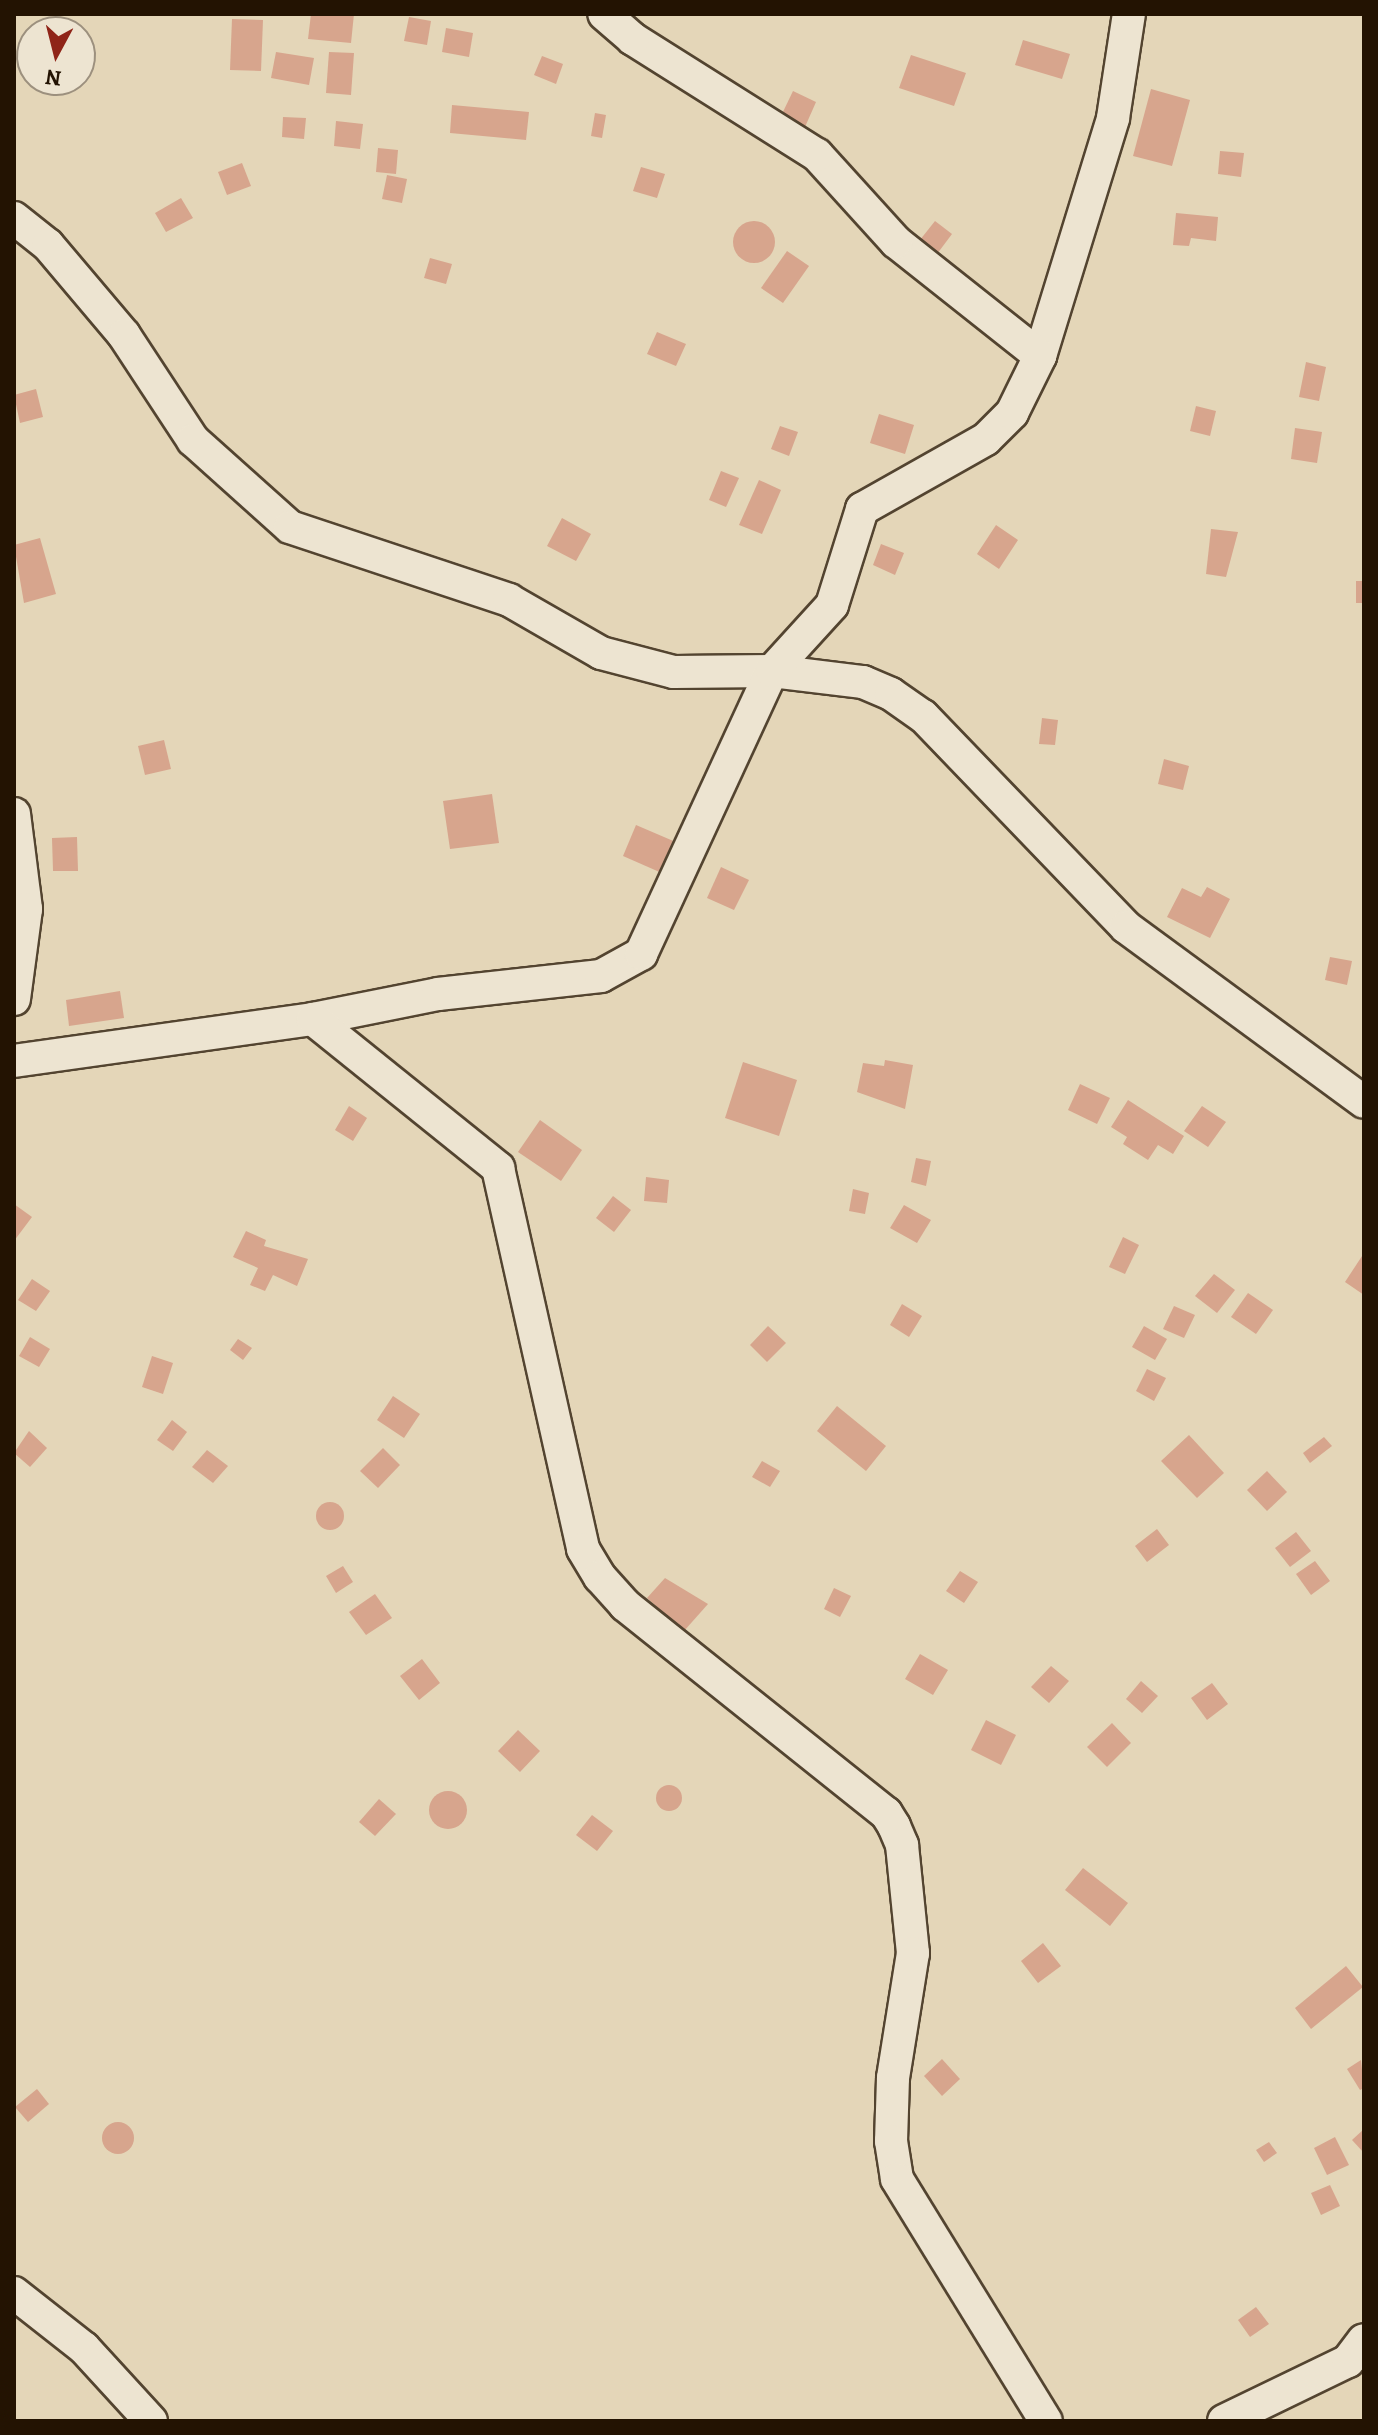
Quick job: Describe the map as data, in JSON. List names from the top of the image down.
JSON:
{
  "north": "bottom"
}
